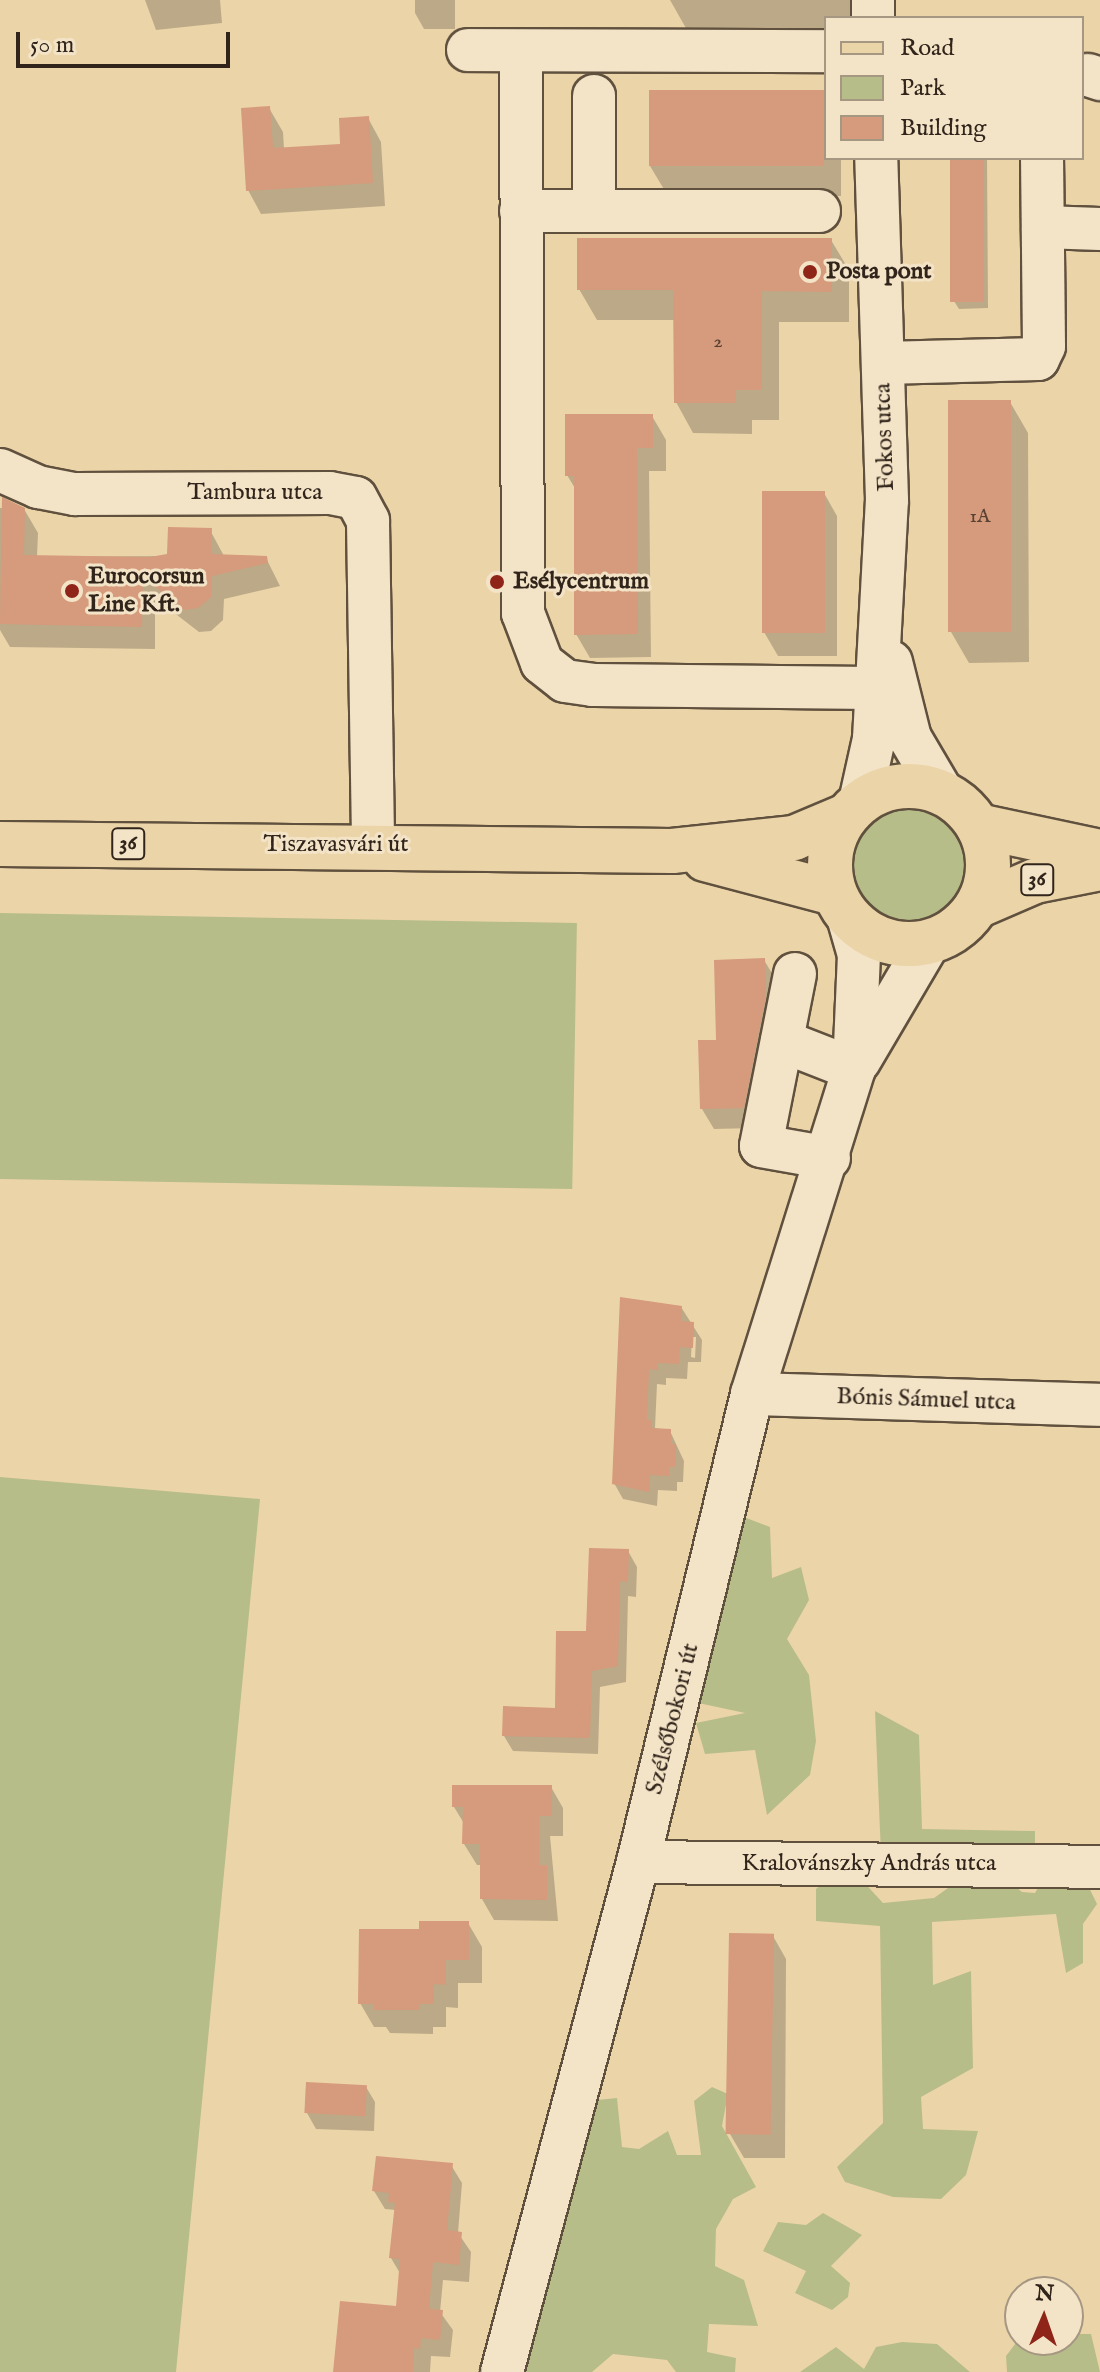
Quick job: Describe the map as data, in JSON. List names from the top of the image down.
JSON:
{
  "streets": {
    "main road": ["36", "Tiszavasvári út"],
    "street": [
      "Fokos utca",
      "Tambura utca",
      "Bónis Sámuel utca",
      "Szélsőbokori út",
      "Kralovánszky András utca"
    ]
  },
  "crossings": [
    ["Tambura utca", "Tiszavasvári út"],
    ["36", "Tiszavasvári út"],
    ["Bónis Sámuel utca", "Szélsőbokori út"],
    ["Szélsőbokori út", "Kralovánszky András utca"]
  ],
  "places": ["Posta pont", "Esélycentrum", "Eurocorsun Line Kft."],
  "house_numbers": ["2", "1A"],
  "legend": ["Road", "Park", "Building"],
  "scale_bar": "50 m",
  "north": "top"
}
